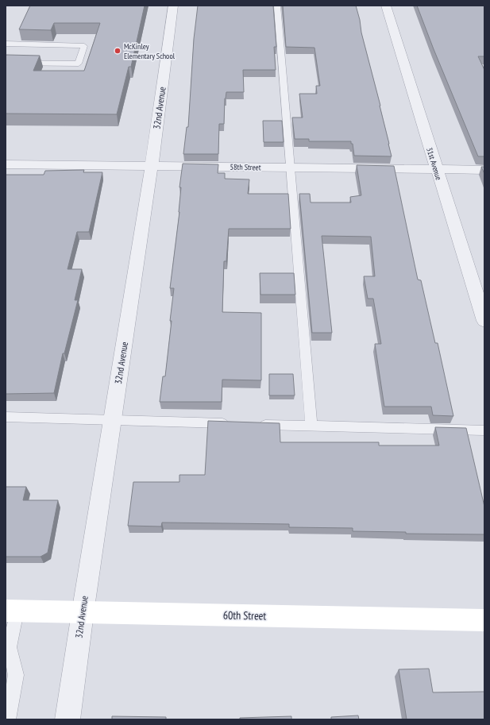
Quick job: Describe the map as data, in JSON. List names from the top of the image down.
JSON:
{
  "streets": {
    "street": [
      "32nd Avenue",
      "31st Avenue",
      "58th Street",
      "60th Street"
    ]
  },
  "crossings": [
    ["32nd Avenue", "58th Street"],
    ["32nd Avenue", "60th Street"],
    ["31st Avenue", "58th Street"]
  ],
  "places": ["McKinley Elementary School"]
}
